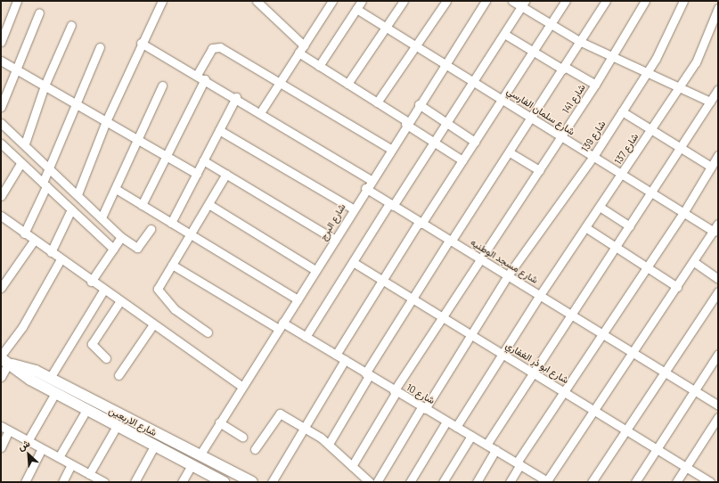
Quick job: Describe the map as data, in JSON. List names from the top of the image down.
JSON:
{
  "streets": {
    "street": [
      "شارع 141",
      "شارع سلمان الفارسي",
      "شارع 139",
      "شارع 137",
      "شارع البرج",
      "شارع مسجد الوطنيه",
      "شارع ابو ذر الغفاري",
      "شارع 10",
      "شارع الاربعين"
    ]
  },
  "crossings": [
    ["شارع 141", "شارع سلمان الفارسي"],
    ["شارع 141", "شارع مسجد الوطنيه"],
    ["شارع 141", "شارع ابو ذر الغفاري"],
    ["شارع 141", "شارع 10"],
    ["شارع سلمان الفارسي", "شارع 139"],
    ["شارع سلمان الفارسي", "شارع 137"],
    ["شارع سلمان الفارسي", "شارع البرج"],
    ["شارع 139", "شارع مسجد الوطنيه"],
    ["شارع 139", "شارع ابو ذر الغفاري"],
    ["شارع 139", "شارع 10"],
    ["شارع 137", "شارع مسجد الوطنيه"],
    ["شارع 137", "شارع ابو ذر الغفاري"],
    ["شارع 137", "شارع 10"],
    ["شارع البرج", "شارع مسجد الوطنيه"],
    ["شارع البرج", "شارع 10"],
    ["شارع البرج", "شارع الاربعين"]
  ],
  "north": "top left"
}
